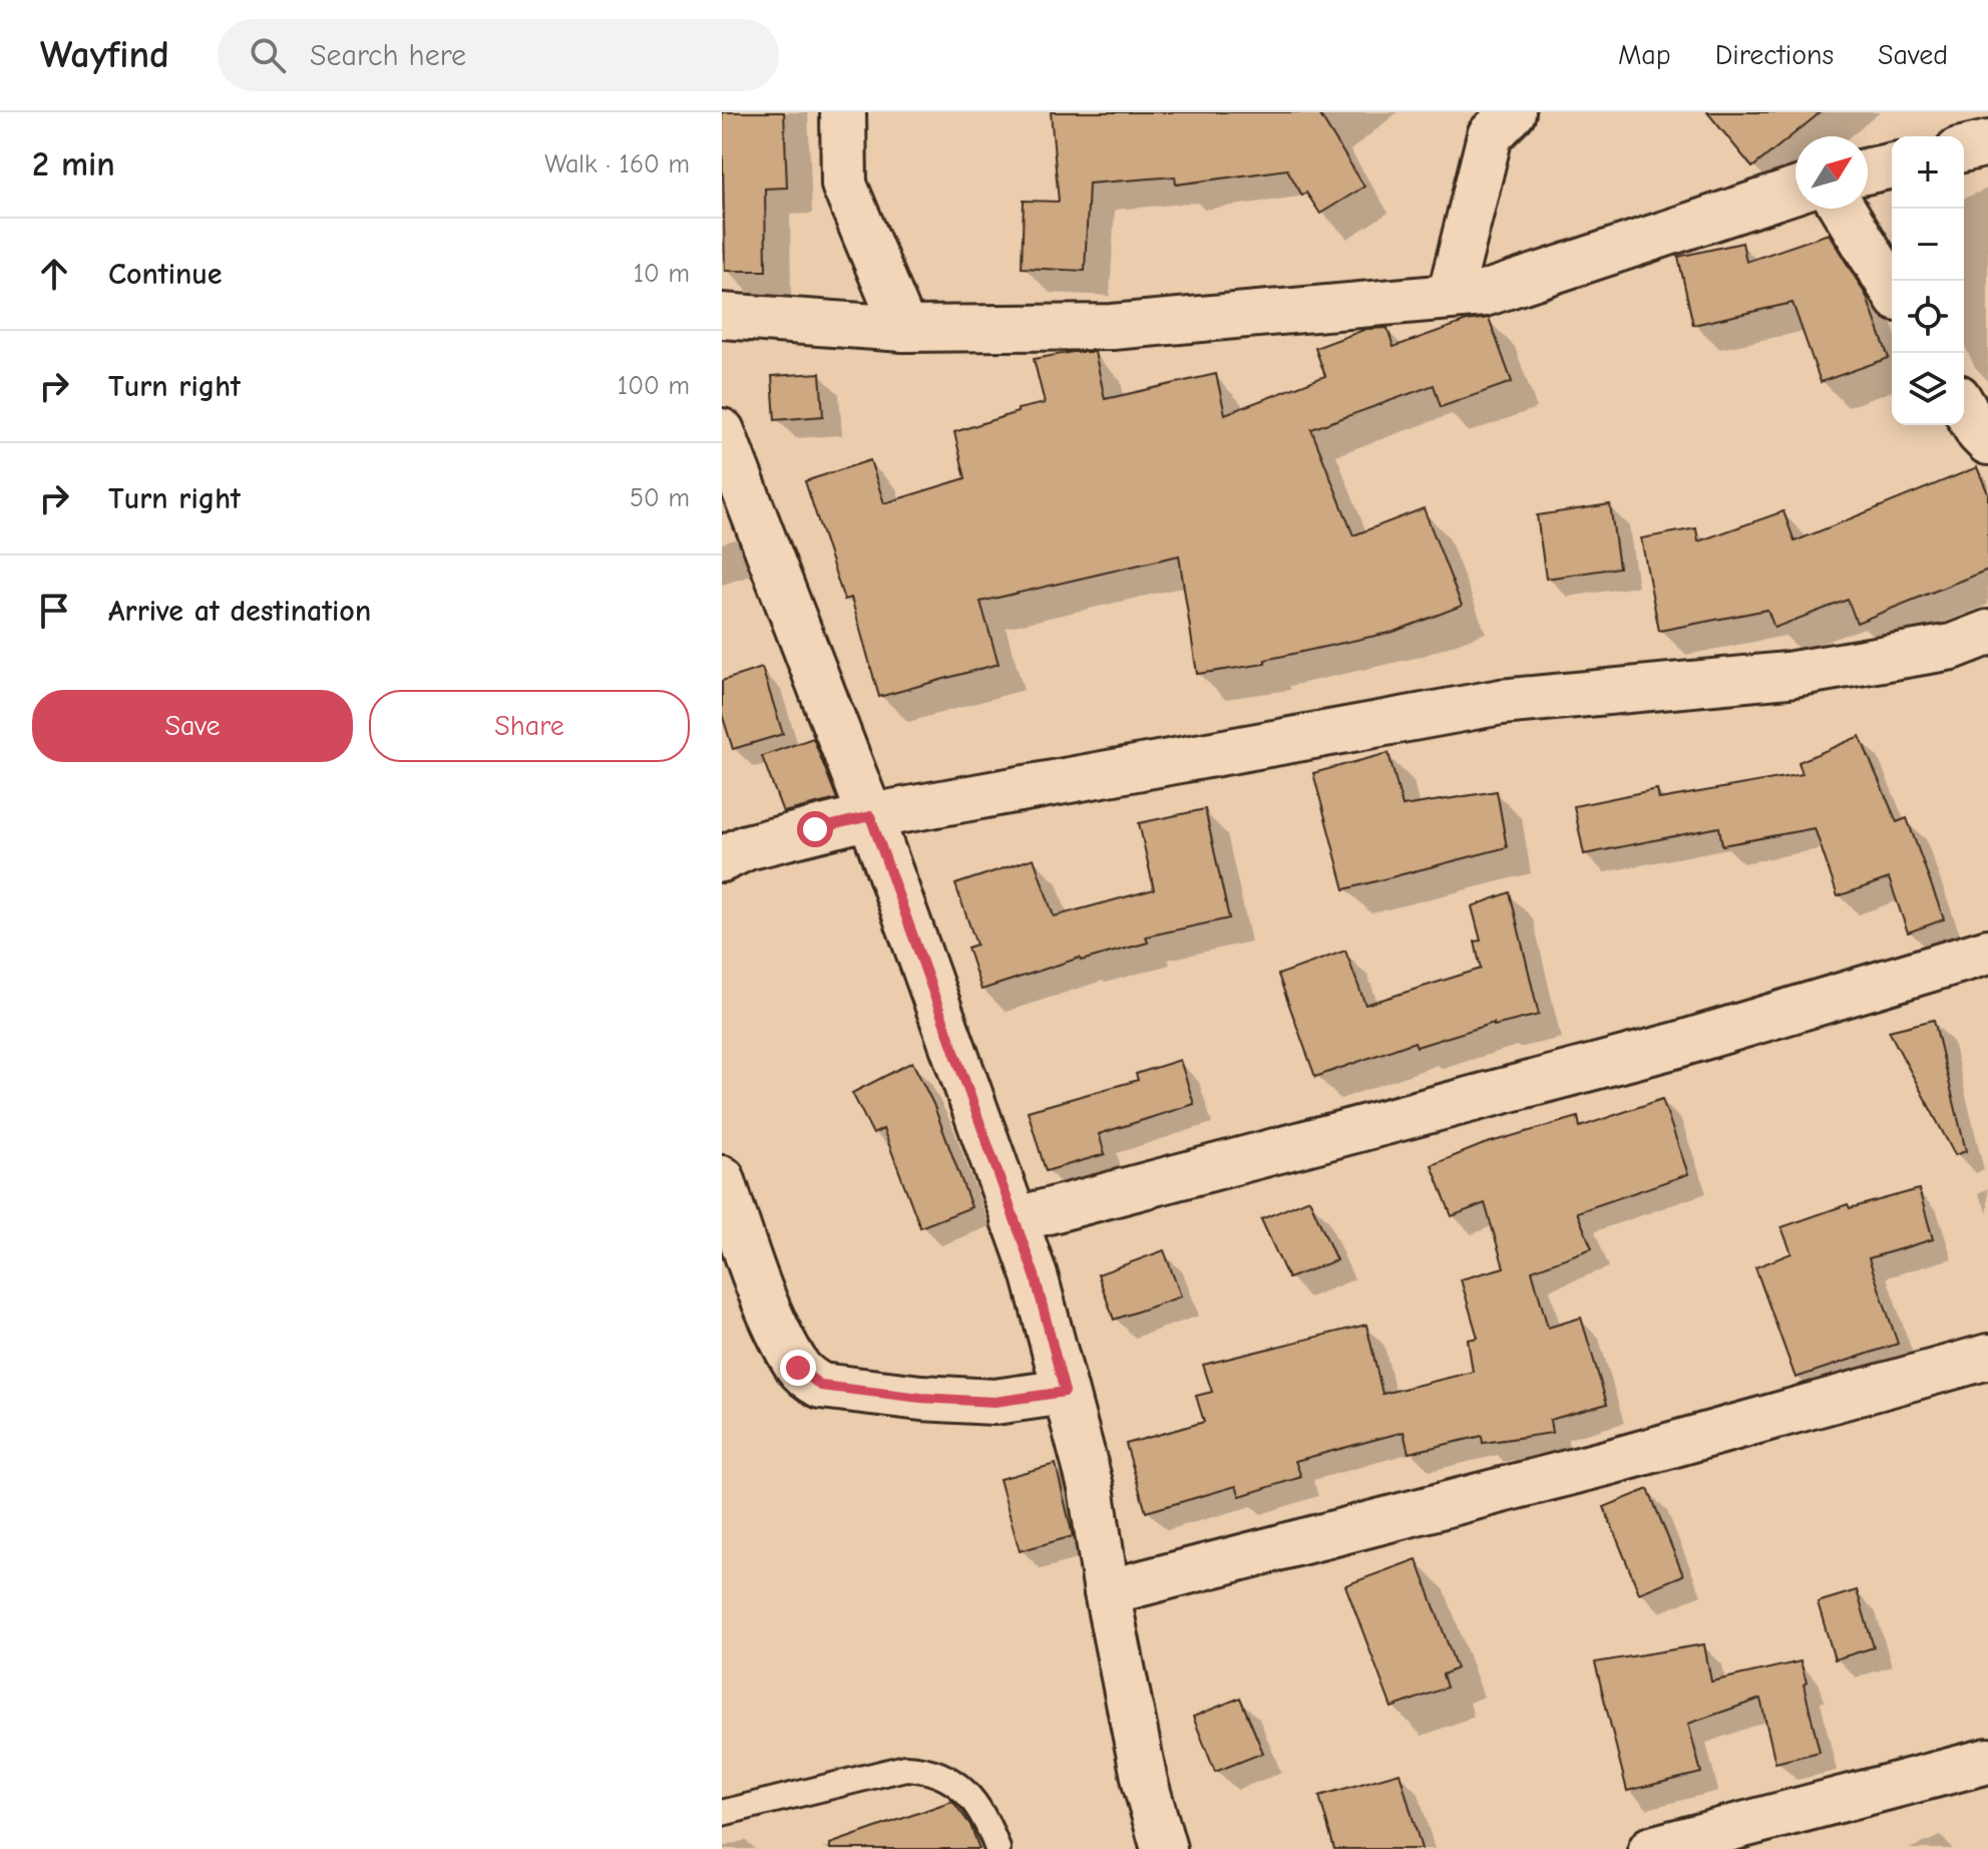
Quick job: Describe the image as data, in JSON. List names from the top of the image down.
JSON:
{
  "north": "top right",
  "page": {
    "header": "Wayfind",
    "search": "Search here",
    "nav": ["Map", "Directions", "Saved"],
    "heading": ["2 min", "Walk · 160 m"],
    "map_buttons": ["+", "−"],
    "list": [
      ["Continue", "10 m"],
      ["Turn right", "100 m"],
      ["Turn right", "50 m"],
      "Arrive at destination"
    ],
    "buttons": ["Save", "Share"]
  }
}
